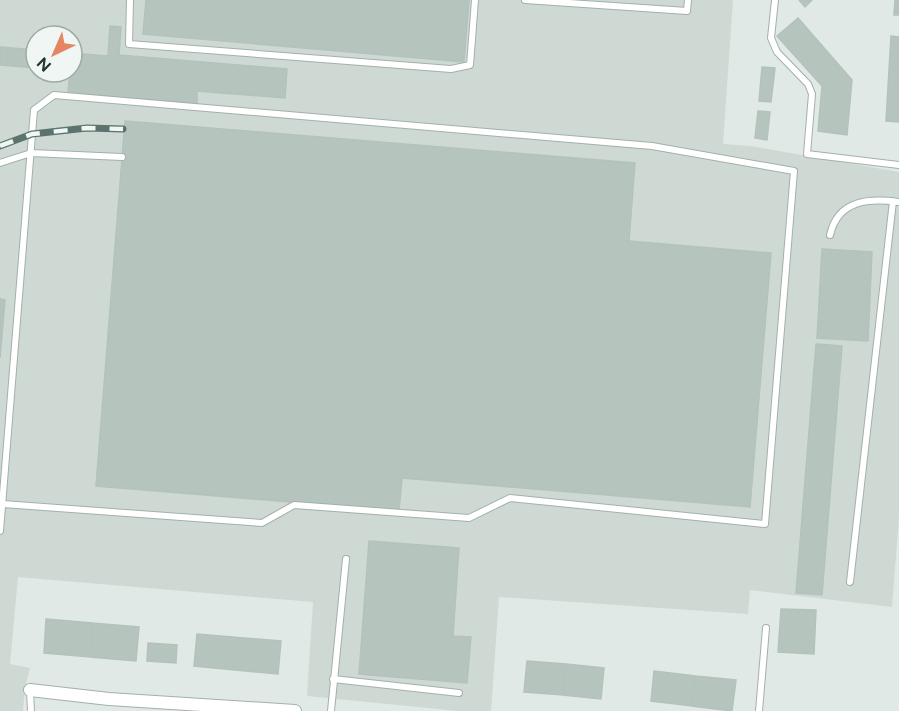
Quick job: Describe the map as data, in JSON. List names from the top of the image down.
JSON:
{
  "north": "bottom left"
}
